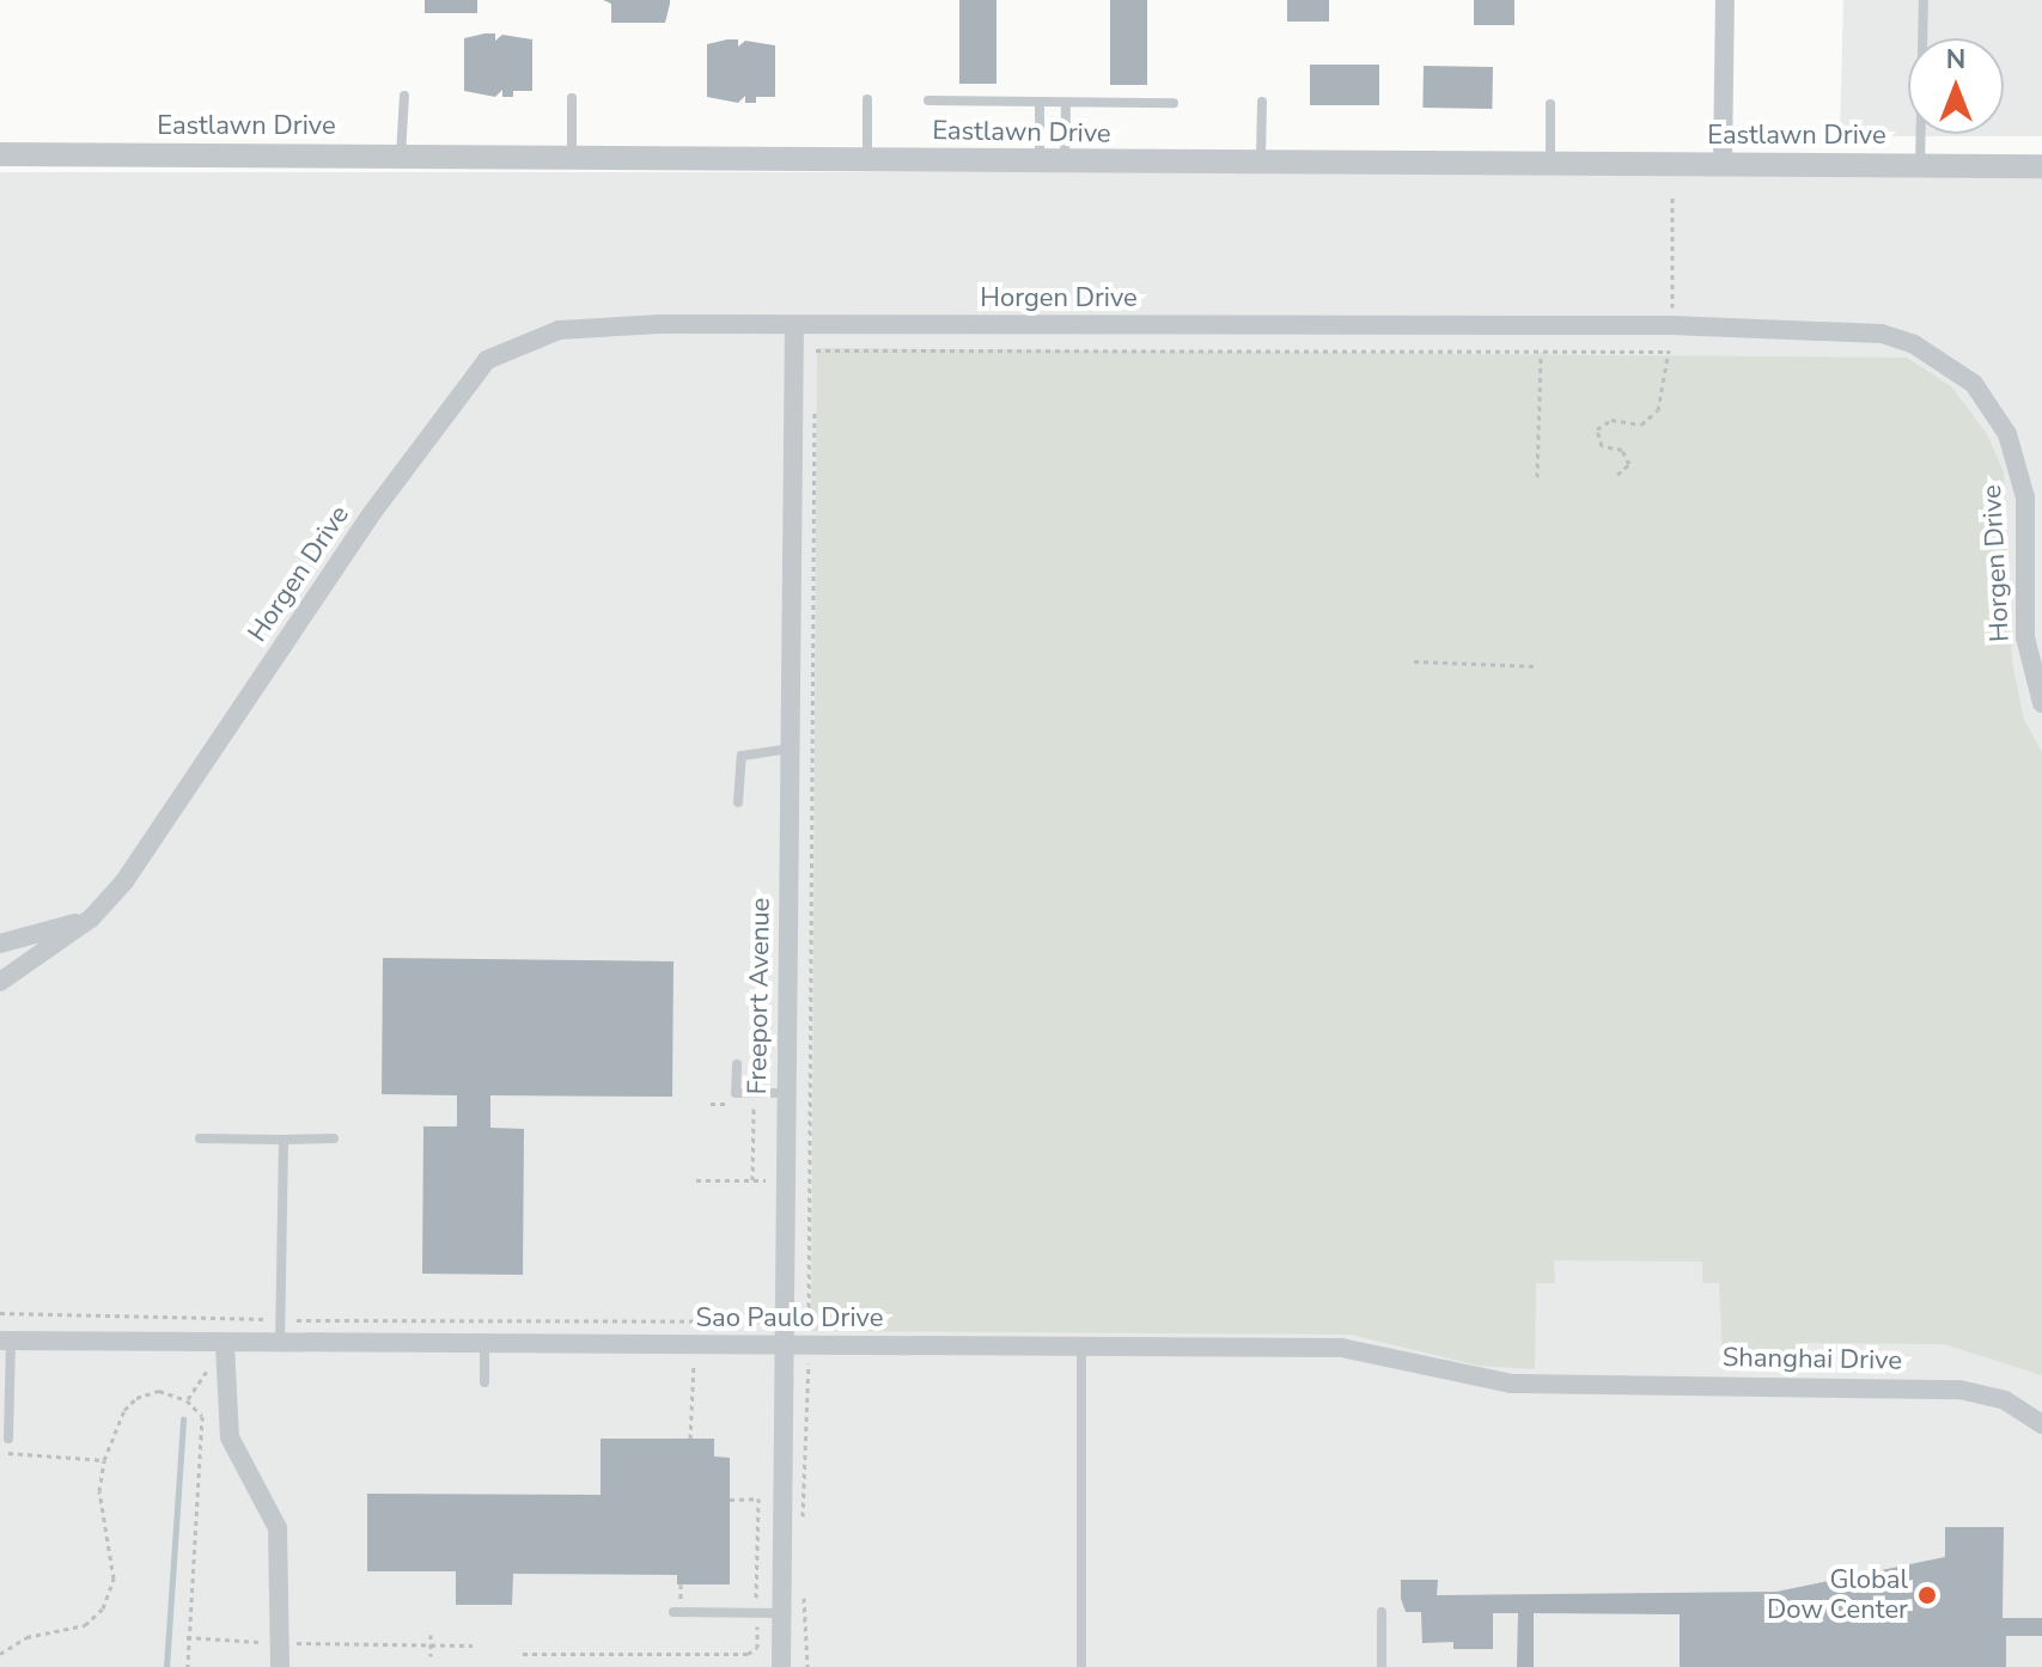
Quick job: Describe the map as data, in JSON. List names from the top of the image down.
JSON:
{
  "streets": {
    "street": [
      "Eastlawn Drive",
      "Horgen Drive",
      "Freeport Avenue",
      "Sao Paulo Drive",
      "Shanghai Drive"
    ]
  },
  "crossings": [
    ["Horgen Drive", "Freeport Avenue"],
    ["Freeport Avenue", "Sao Paulo Drive"],
    ["Sao Paulo Drive", "Shanghai Drive"]
  ],
  "places": ["Global Dow Center"],
  "north": "top"
}
